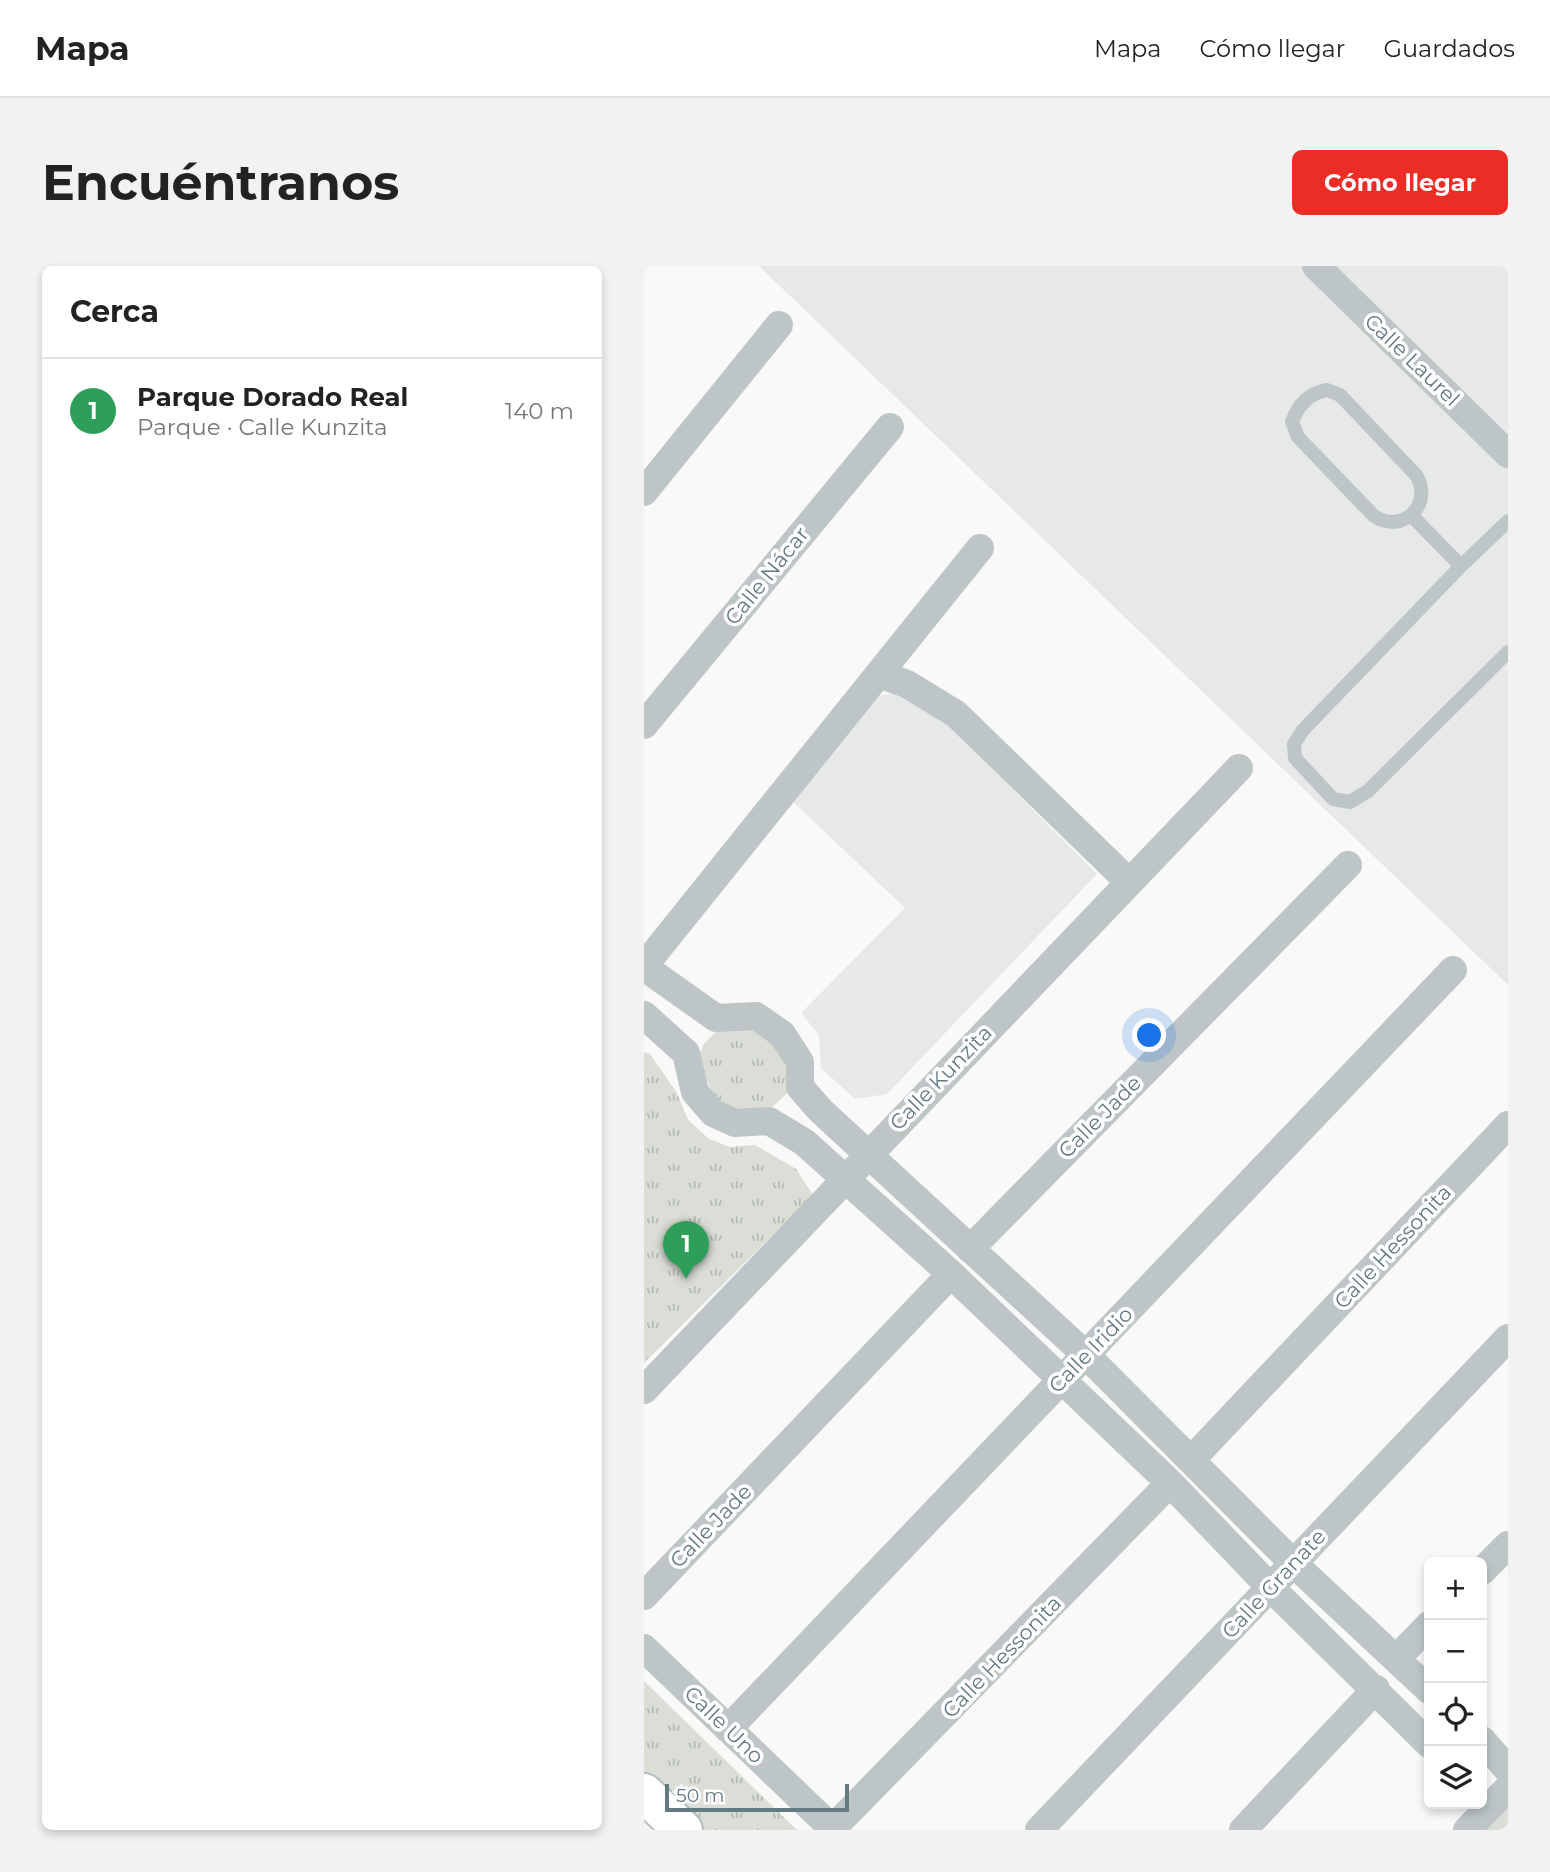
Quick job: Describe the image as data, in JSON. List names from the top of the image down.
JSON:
{
  "streets": {
    "street": [
      "Calle Laurel",
      "Calle Nácar",
      "Calle Kunzita",
      "Calle Jade",
      "Calle Hessonita",
      "Calle Iridio",
      "Calle Granate",
      "Calle Uno"
    ]
  },
  "crossings": [
    ["Calle Hessonita", "Calle Uno"],
    ["Calle Iridio", "Calle Uno"]
  ],
  "scale_bar": "50 m",
  "page": {
    "header": "Mapa",
    "nav": ["Mapa", "Cómo llegar", "Guardados"],
    "buttons": "Cómo llegar",
    "title": "Encuéntranos",
    "heading": "Cerca",
    "list": [
      {
        "mark": "1",
        "name": "Parque Dorado Real",
        "note": "Parque · Calle Kunzita",
        "value": "140 m"
      }
    ],
    "pins": "1",
    "map_buttons": ["+", "−"],
    "scale": "50 m"
  }
}
